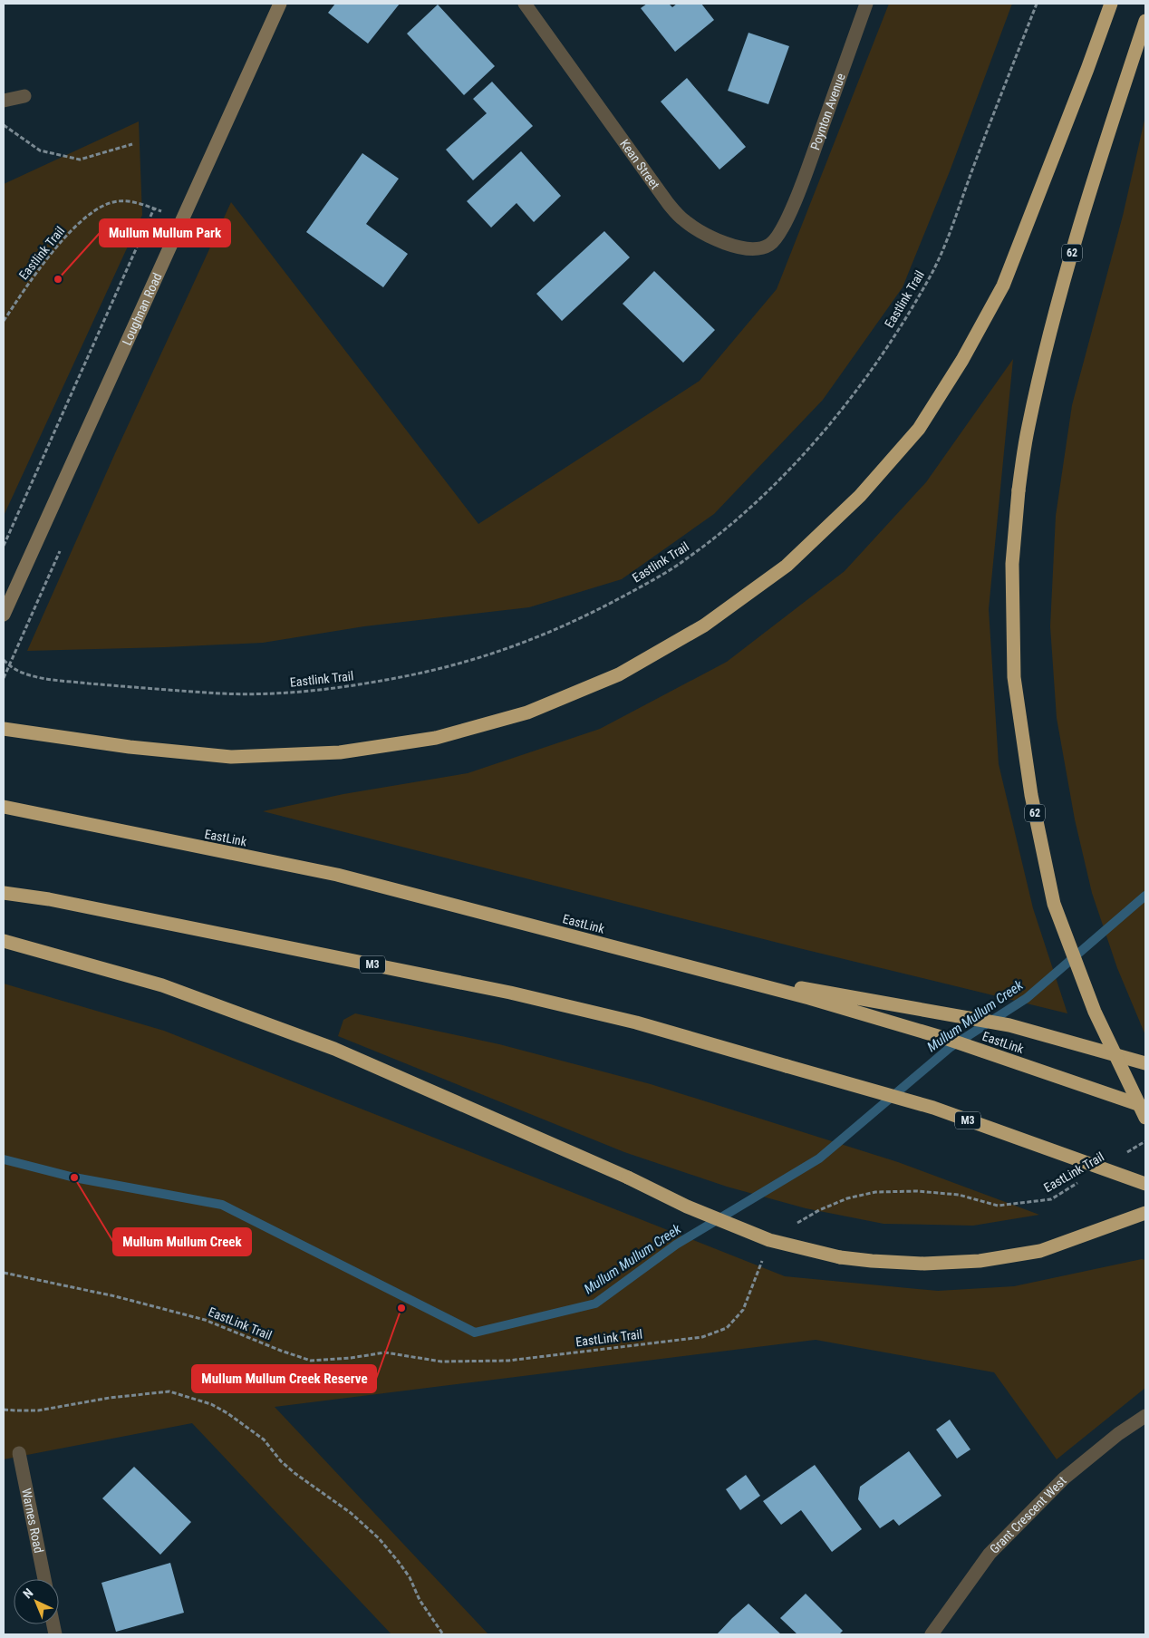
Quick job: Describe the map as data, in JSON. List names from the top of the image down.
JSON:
{
  "streets": {
    "highway": ["62", "EastLink", "M3"],
    "main road": ["Loughnan Road"],
    "street": [
      "Poynton Avenue",
      "Kean Street",
      "Grant Crescent West",
      "Warnes Road"
    ],
    "path": ["Eastlink Trail", "EastLink Trail"]
  },
  "crossings": [
    ["Poynton Avenue", "Kean Street"],
    ["Eastlink Trail", "Loughnan Road"]
  ],
  "water": ["Mullum Mullum Creek"],
  "places": ["Mullum Mullum Park", "Mullum Mullum Creek", "Mullum Mullum Creek Reserve"],
  "north": "top left"
}
